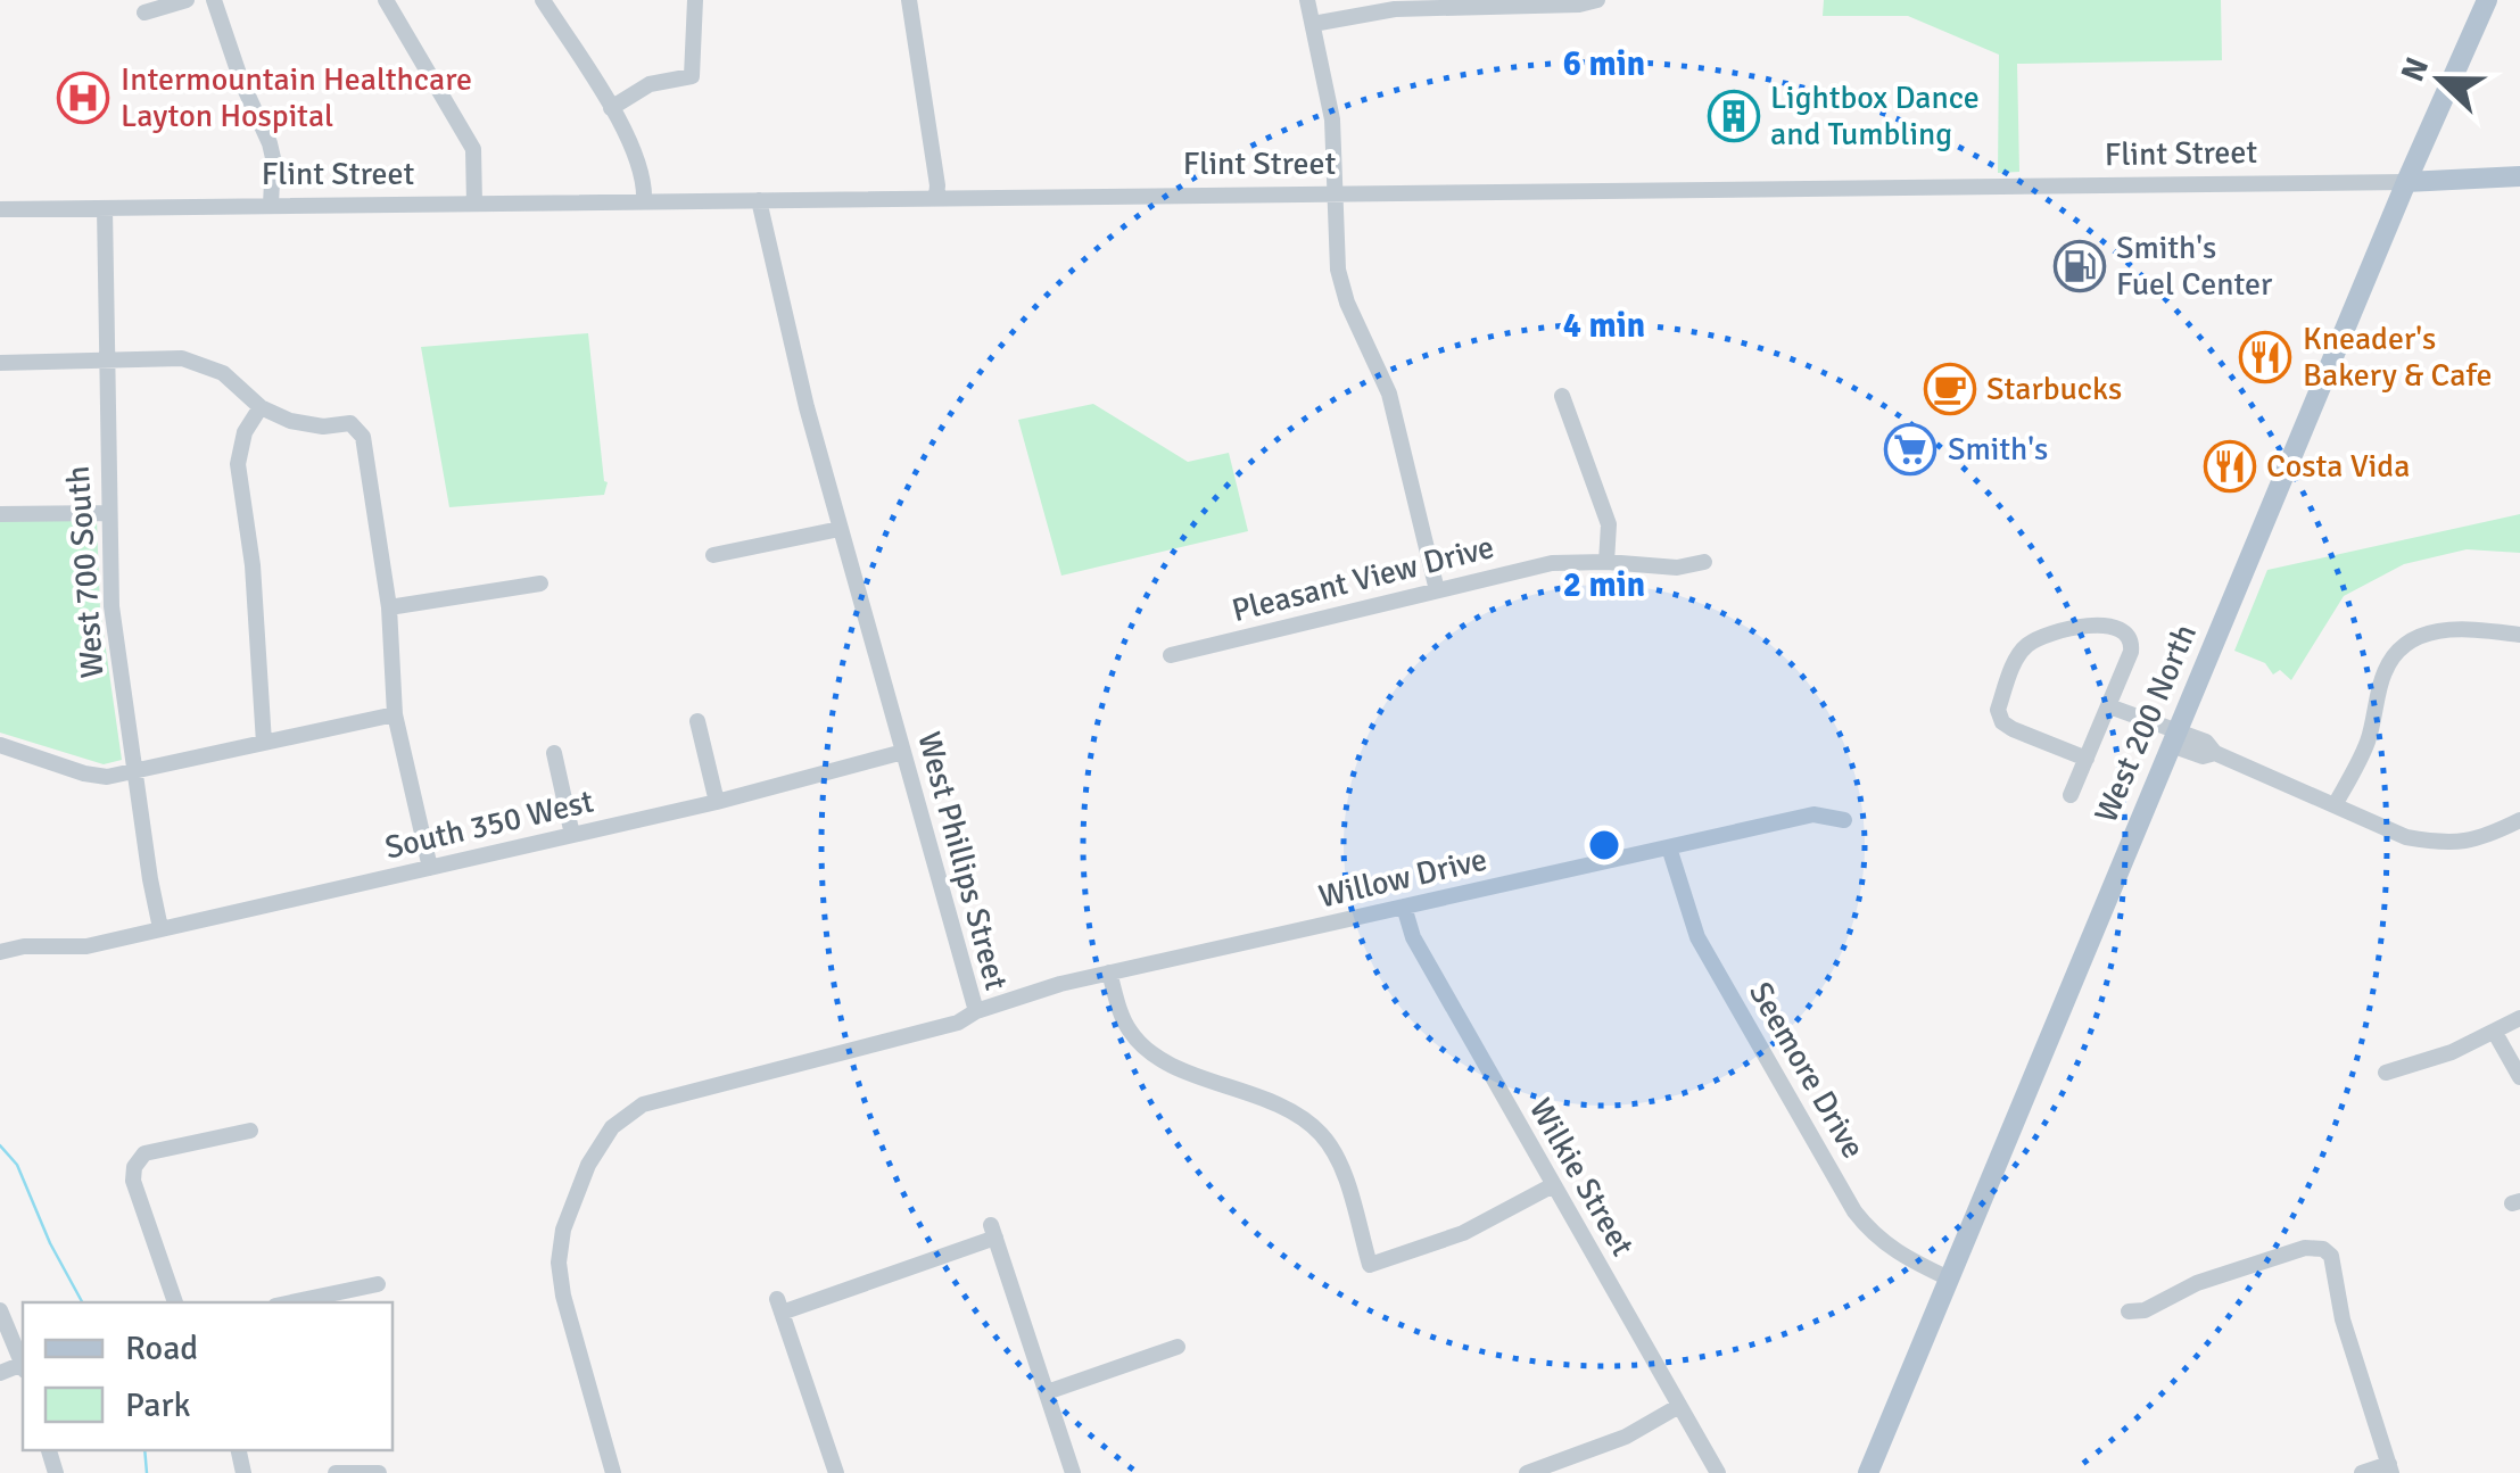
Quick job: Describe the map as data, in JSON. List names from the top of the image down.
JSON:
{
  "streets": {
    "main road": ["Flint Street", "West 200 North"],
    "street": [
      "West 700 South",
      "Pleasant View Drive",
      "South 350 West",
      "West Phillips Street",
      "Willow Drive",
      "Seemore Drive",
      "Wilkie Street"
    ]
  },
  "crossings": [
    ["Flint Street", "West 700 South"],
    ["Flint Street", "West 200 North"],
    ["Flint Street", "West Phillips Street"],
    ["West 700 South", "South 350 West"],
    ["West 200 North", "Seemore Drive"],
    ["South 350 West", "West Phillips Street"],
    ["West Phillips Street", "Willow Drive"],
    ["Willow Drive", "Seemore Drive"],
    ["Willow Drive", "Wilkie Street"]
  ],
  "places": {
    "hospital": ["Intermountain Healthcare Layton Hospital"],
    "building": ["Lightbox Dance and Tumbling"],
    "fuel station": ["Smith's Fuel Center"],
    "restaurant": ["Kneader's Bakery & Cafe", "Costa Vida"],
    "cafe": ["Starbucks"],
    "supermarket": ["Smith's"]
  },
  "legend": ["Road", "Park"],
  "north": "left",
  "rings": ["6 min", "4 min", "2 min"]
}
